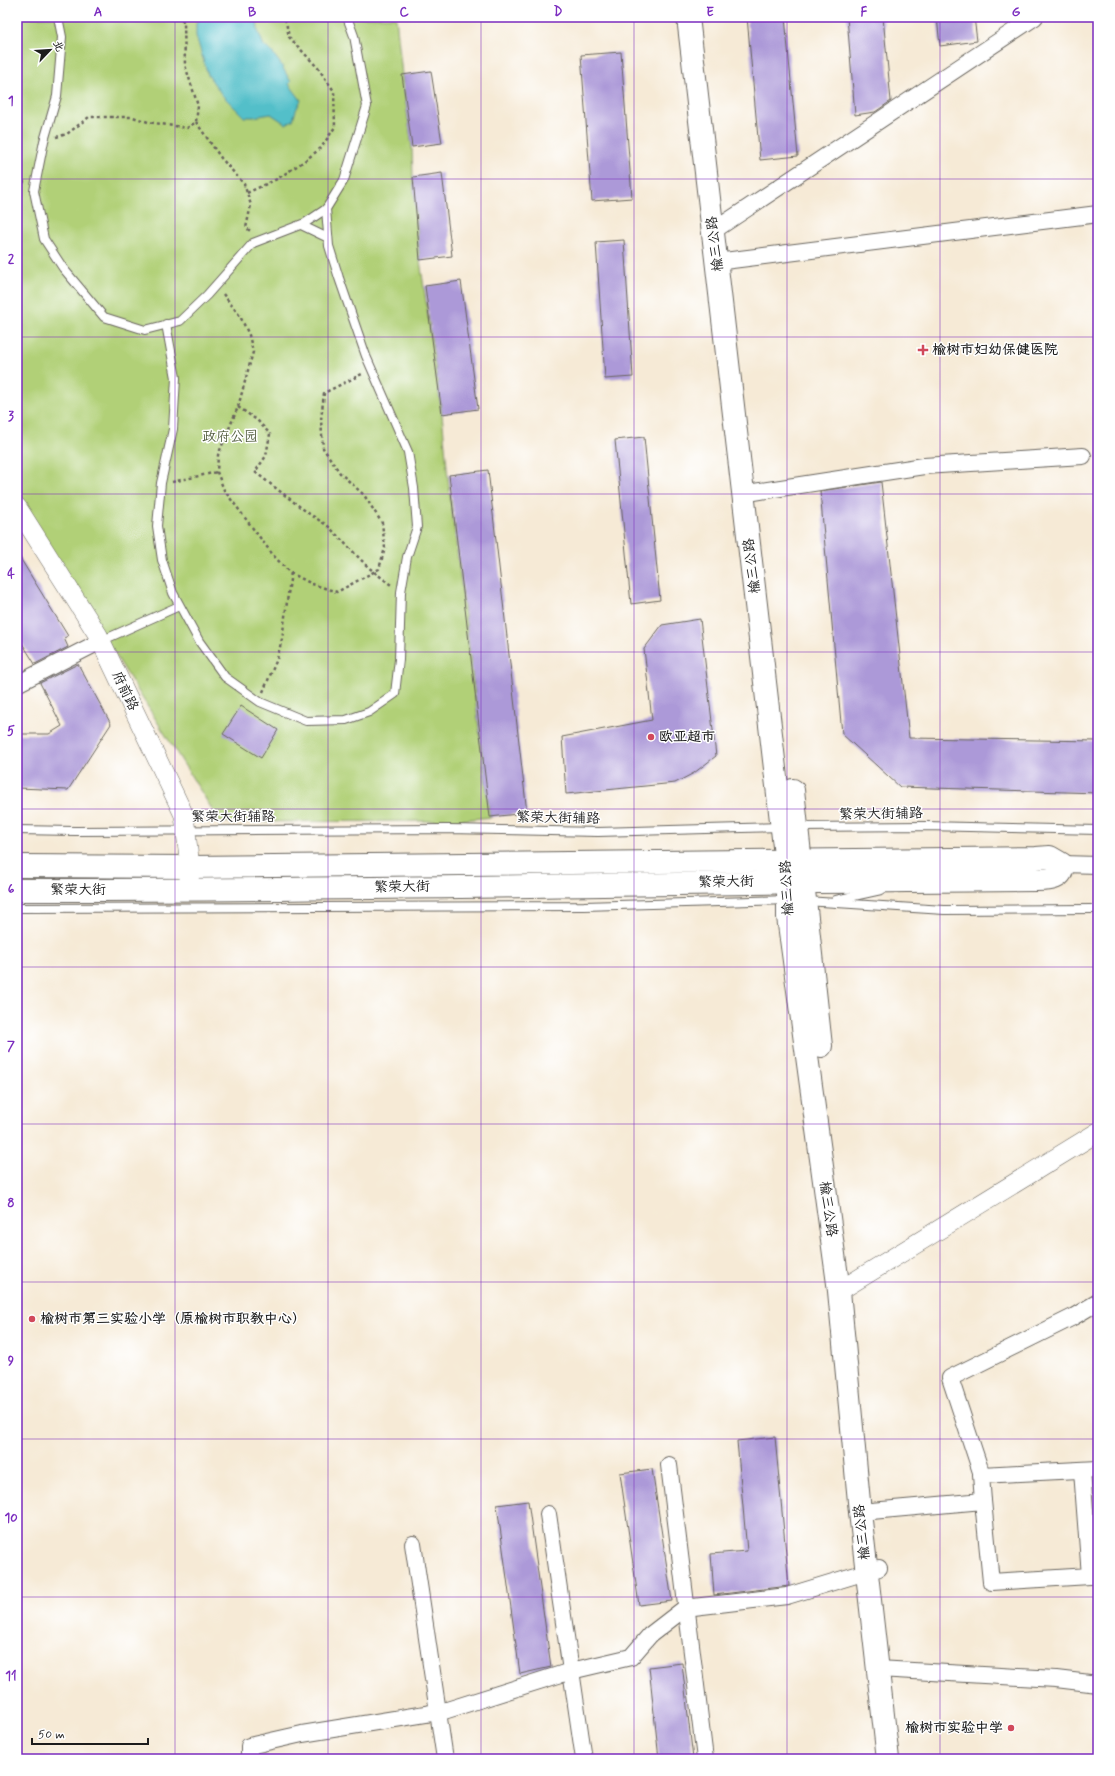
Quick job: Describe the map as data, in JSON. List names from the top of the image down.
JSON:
{
  "streets": {
    "main road": ["榆三公路", "繁荣大街"],
    "street": ["府前路"],
    "lane": ["繁荣大街辅路"]
  },
  "crossings": [
    ["榆三公路", "繁荣大街辅路"],
    ["榆三公路", "繁荣大街"],
    ["府前路", "繁荣大街辅路"],
    ["府前路", "繁荣大街"]
  ],
  "parks": ["政府公园"],
  "places": {
    "health": ["榆树市妇幼保健医院"],
    "other": ["欧亚超市", "榆树市第三实验小学（原榆树市职教中心）", "榆树市实验中学"]
  },
  "scale_bar": "50 m",
  "north": "top right",
  "grid": {
    "columns": [
      "A",
      "B",
      "C",
      "D",
      "E",
      "F",
      "G"
    ],
    "rows": [
      "1",
      "2",
      "3",
      "4",
      "5",
      "6",
      "7",
      "8",
      "9",
      "10",
      "11"
    ]
  }
}
